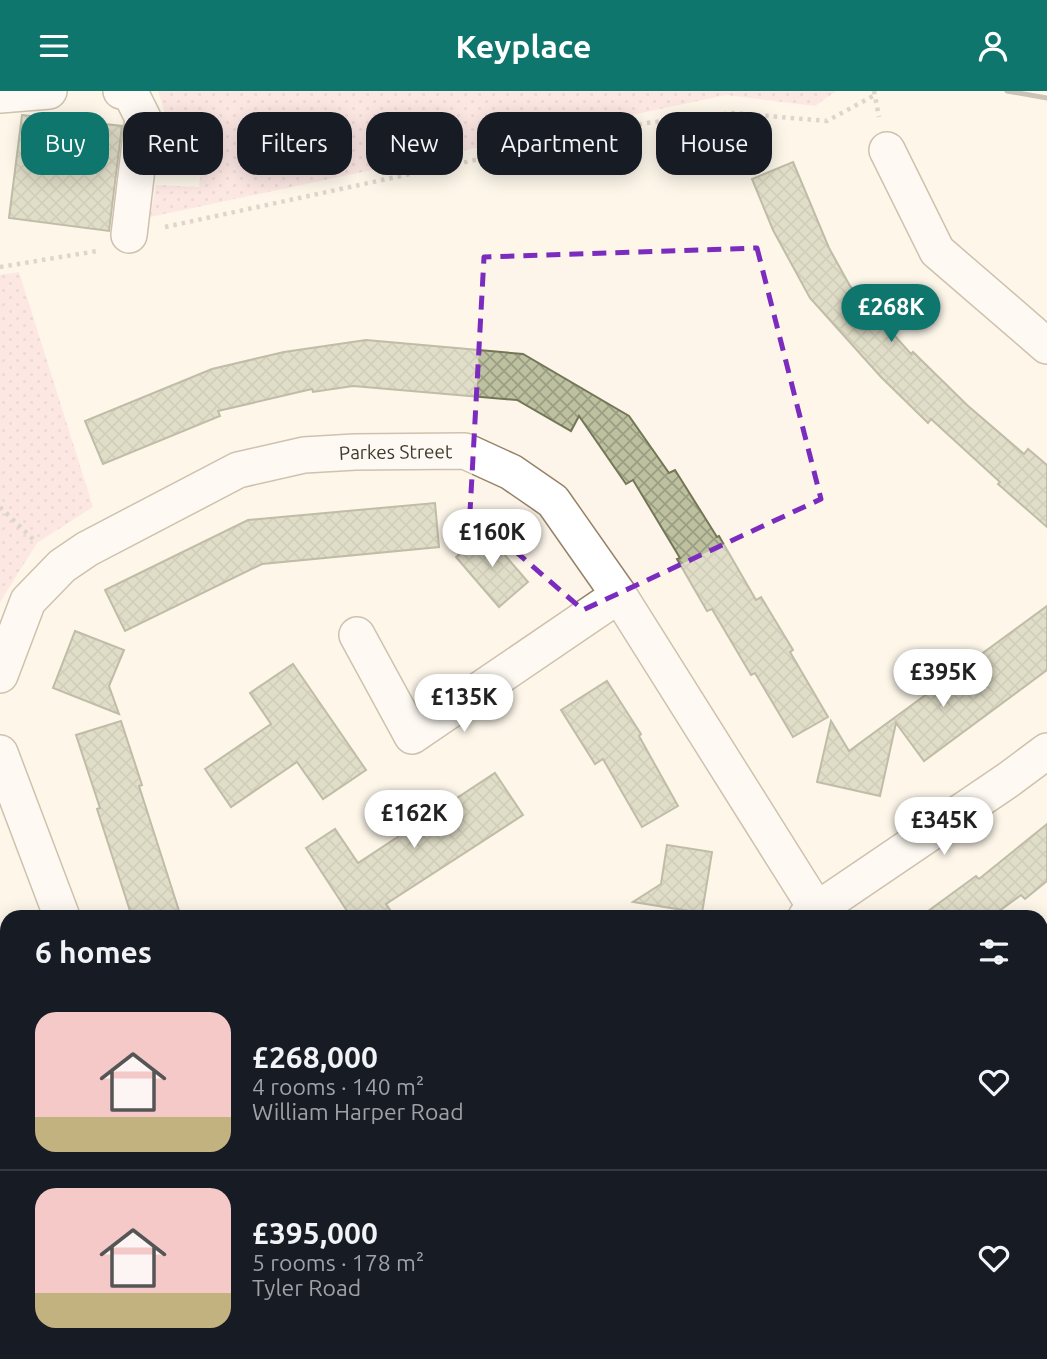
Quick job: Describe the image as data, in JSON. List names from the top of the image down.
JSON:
{
  "streets": {
    "street": ["Parkes Street"]
  },
  "page": {
    "header": "Keyplace",
    "chip": [
      "Buy",
      "Rent",
      "Filters",
      "New",
      "Apartment",
      "House"
    ],
    "price": [
      "£268K",
      "£160K",
      "£395K",
      "£135K",
      "£162K",
      "£345K"
    ],
    "heading": "6 homes",
    "list": [
      {
        "name": "£268,000",
        "note": "4 rooms · 140 m² · William Harper Road"
      },
      {
        "name": "£395,000",
        "note": "5 rooms · 178 m² · Tyler Road"
      }
    ]
  }
}
